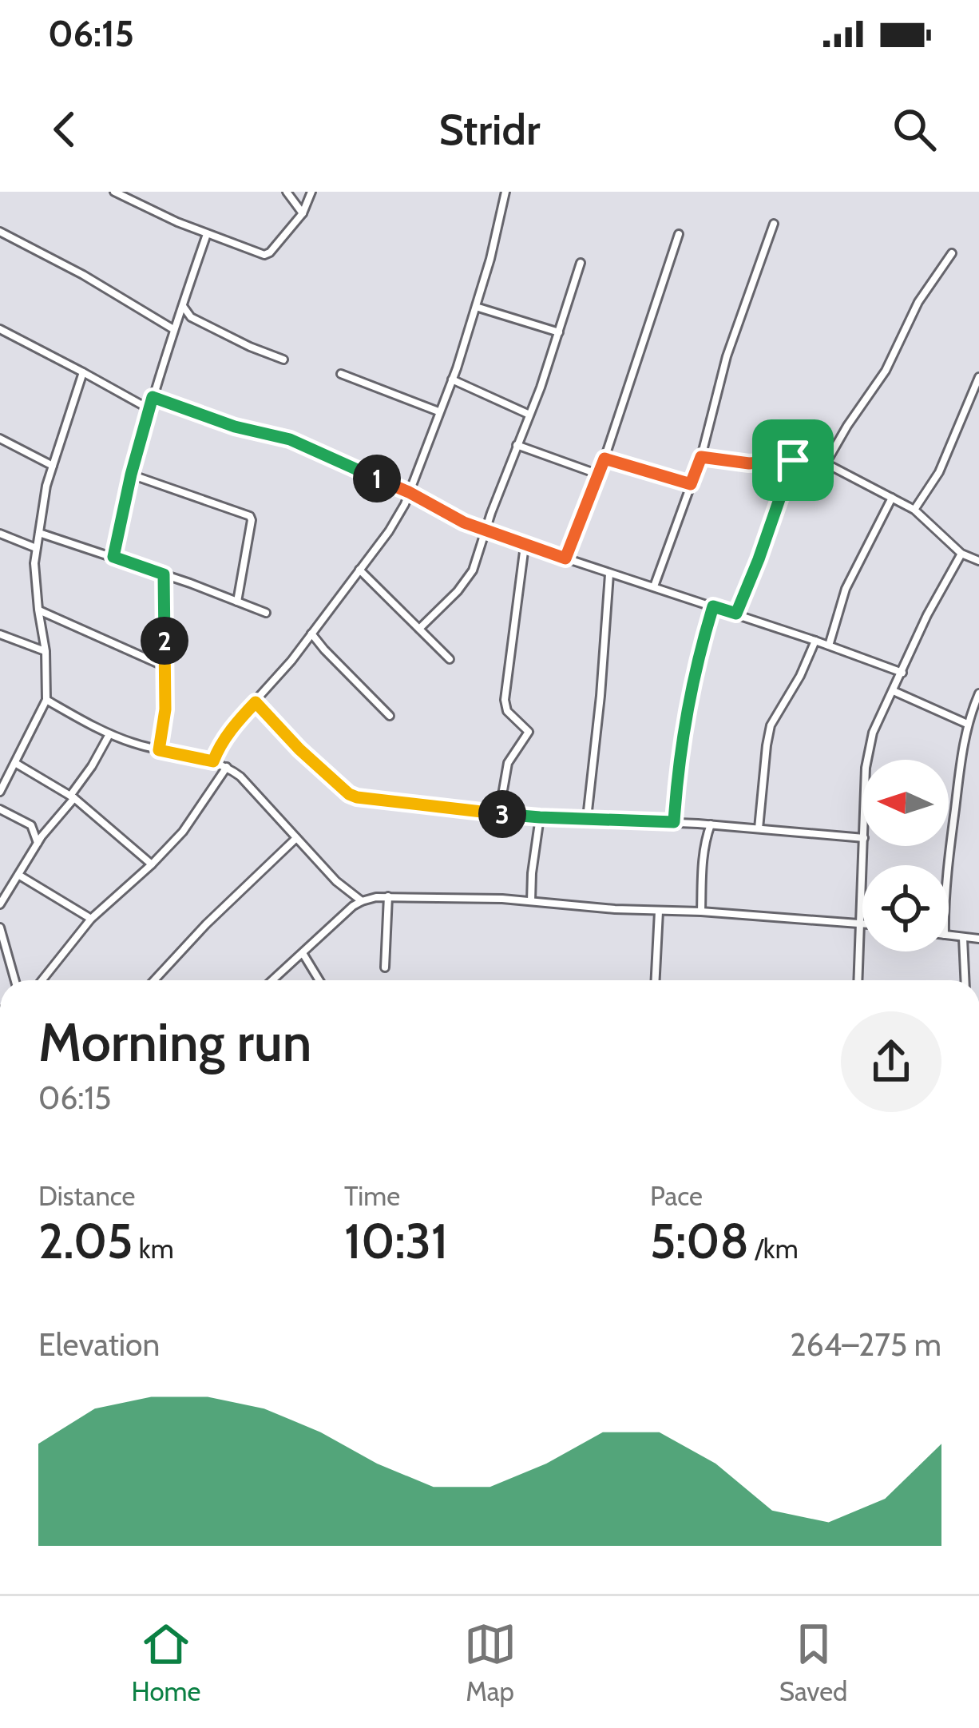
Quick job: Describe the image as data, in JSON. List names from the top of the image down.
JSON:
{
  "north": "left",
  "page": {
    "status": "06:15",
    "header": "Stridr",
    "pins": ["1", "2", "3"],
    "heading": ["Morning run", "06:15"],
    "stats": [
      ["Distance", "2.05 km"],
      ["Time", "10:31"],
      ["Pace", "5:08 /km"]
    ],
    "chart": ["Elevation", "264–275 m"],
    "tabs": ["Home", "Map", "Saved"]
  }
}
